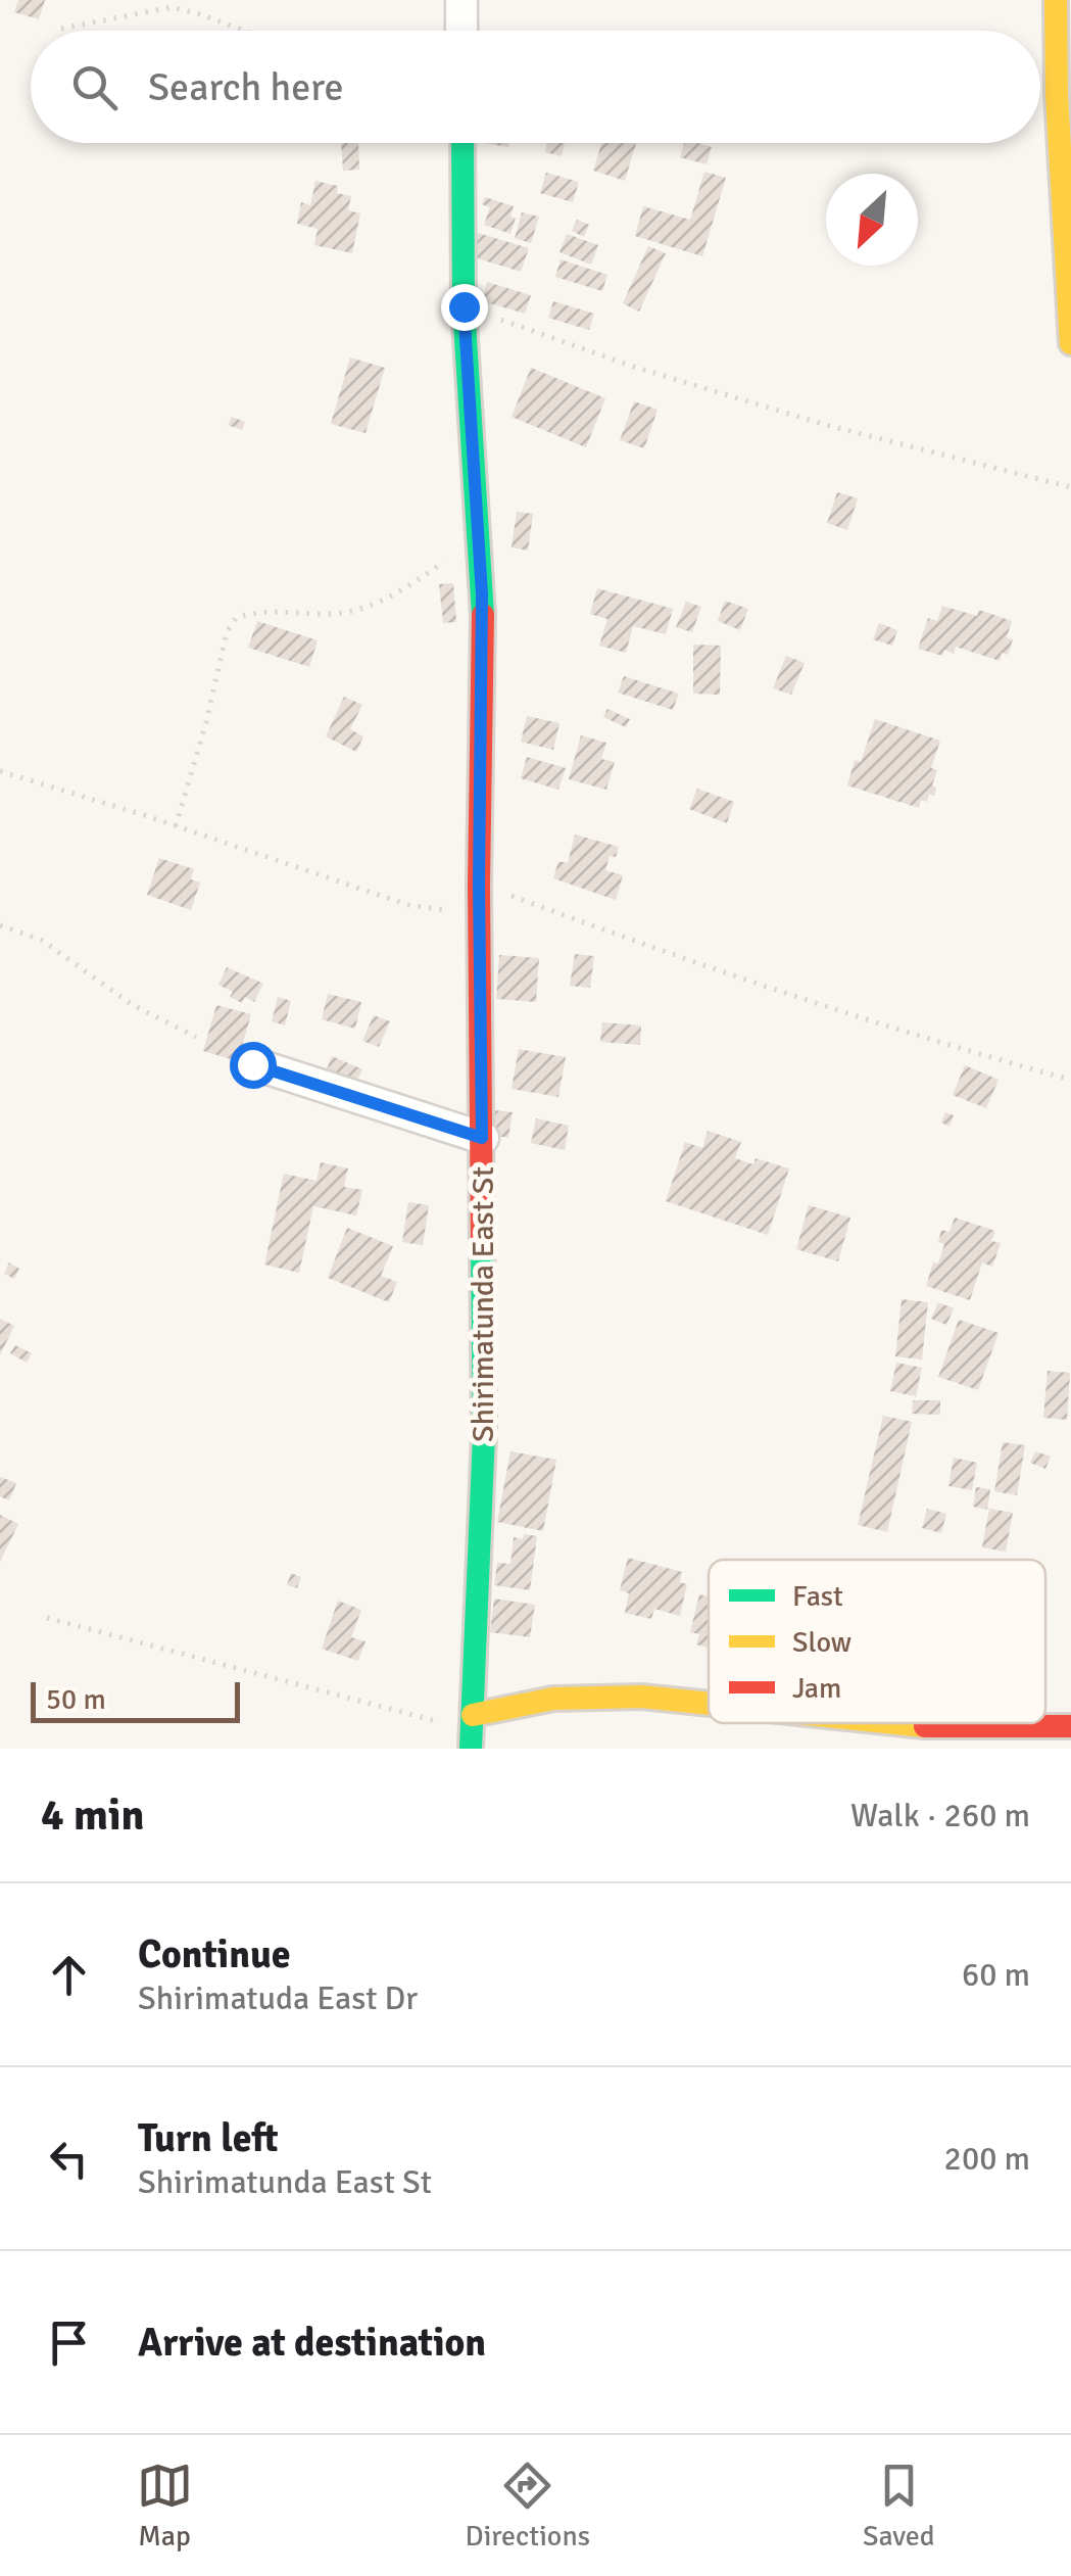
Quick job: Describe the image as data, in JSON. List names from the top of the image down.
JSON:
{
  "streets": {
    "street": ["Shirimatunda East St"]
  },
  "legend": ["Fast", "Slow", "Jam"],
  "scale_bar": "50 m",
  "north": "bottom left",
  "page": {
    "search": "Search here",
    "scale": "50 m",
    "heading": ["4 min", "Walk · 260 m"],
    "list": [
      ["Continue", "Shirimatuda East Dr", "60 m"],
      ["Turn left", "Shirimatunda East St", "200 m"],
      "Arrive at destination"
    ],
    "nav": ["Map", "Directions", "Saved"]
  }
}
